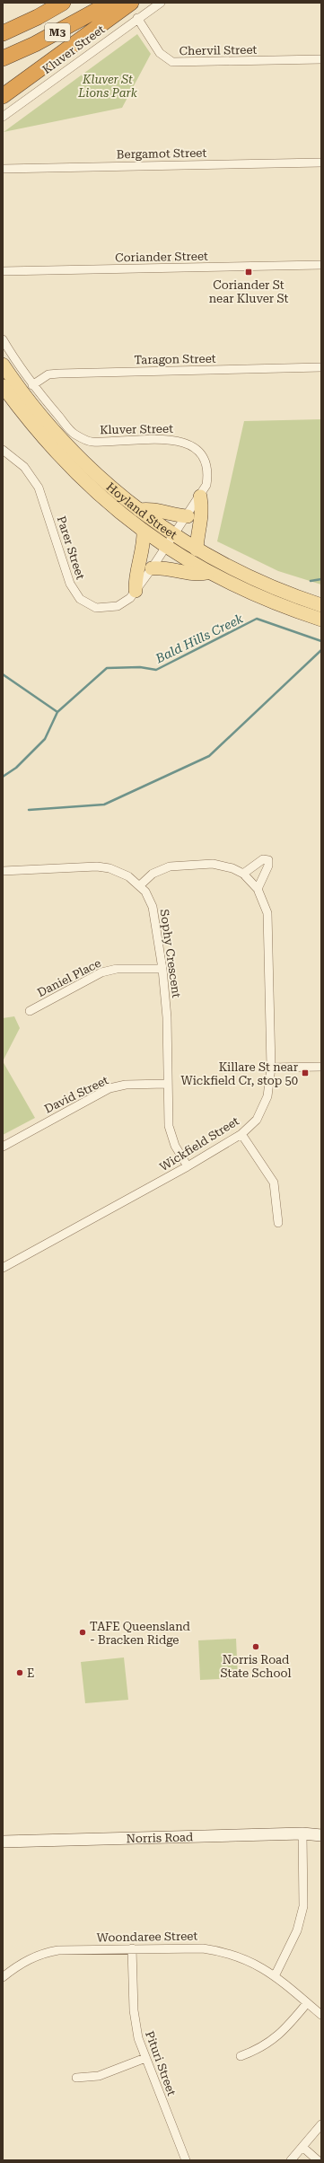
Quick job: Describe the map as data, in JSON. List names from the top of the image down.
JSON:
{
  "streets": {
    "highway": ["M3"],
    "main road": ["Hoyland Street", "Norris Road"],
    "street": [
      "Kluver Street",
      "Chervil Street",
      "Bergamot Street",
      "Coriander Street",
      "Taragon Street",
      "Parer Street",
      "Sophy Crescent",
      "Daniel Place",
      "David Street",
      "Wickfield Street",
      "Woondaree Street",
      "Pituri Street"
    ]
  },
  "crossings": [
    ["Kluver Street", "Chervil Street"],
    ["Kluver Street", "Taragon Street"],
    ["Kluver Street", "Hoyland Street"],
    ["Kluver Street", "Parer Street"],
    ["Hoyland Street", "Parer Street"],
    ["Sophy Crescent", "Daniel Place"],
    ["Sophy Crescent", "David Street"],
    ["Sophy Crescent", "Wickfield Street"],
    ["Woondaree Street", "Pituri Street"]
  ],
  "water": ["Bald Hills Creek"],
  "parks": ["Kluver St Lions Park"],
  "places": {
    "transit": ["Coriander St near Kluver St", "Killare St near Wickfield Cr, stop 50"],
    "other": ["TAFE Queensland - Bracken Ridge", "Norris Road State School", "E"]
  }
}
